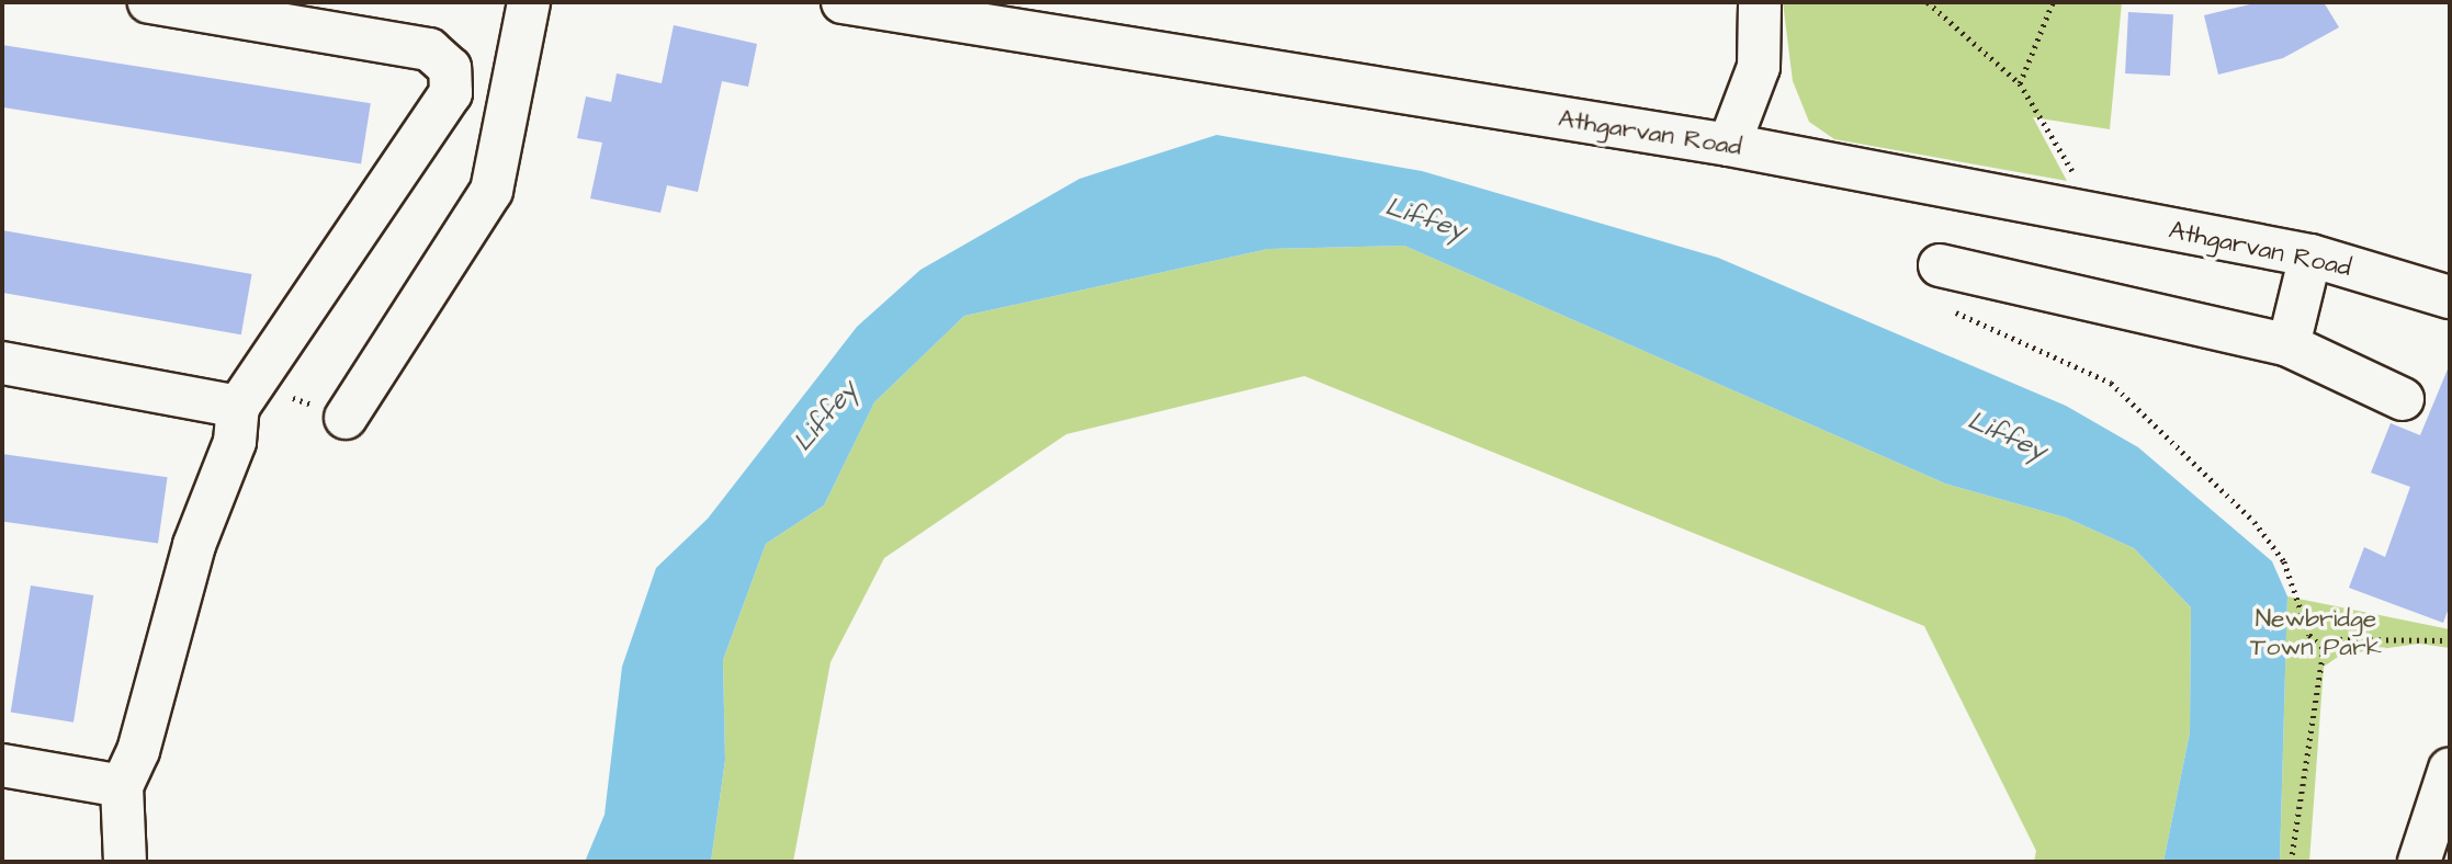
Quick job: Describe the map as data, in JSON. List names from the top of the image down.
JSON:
{
  "streets": {
    "street": ["Athgarvan Road"]
  },
  "water": ["Liffey"],
  "parks": ["Newbridge Town Park"]
}
